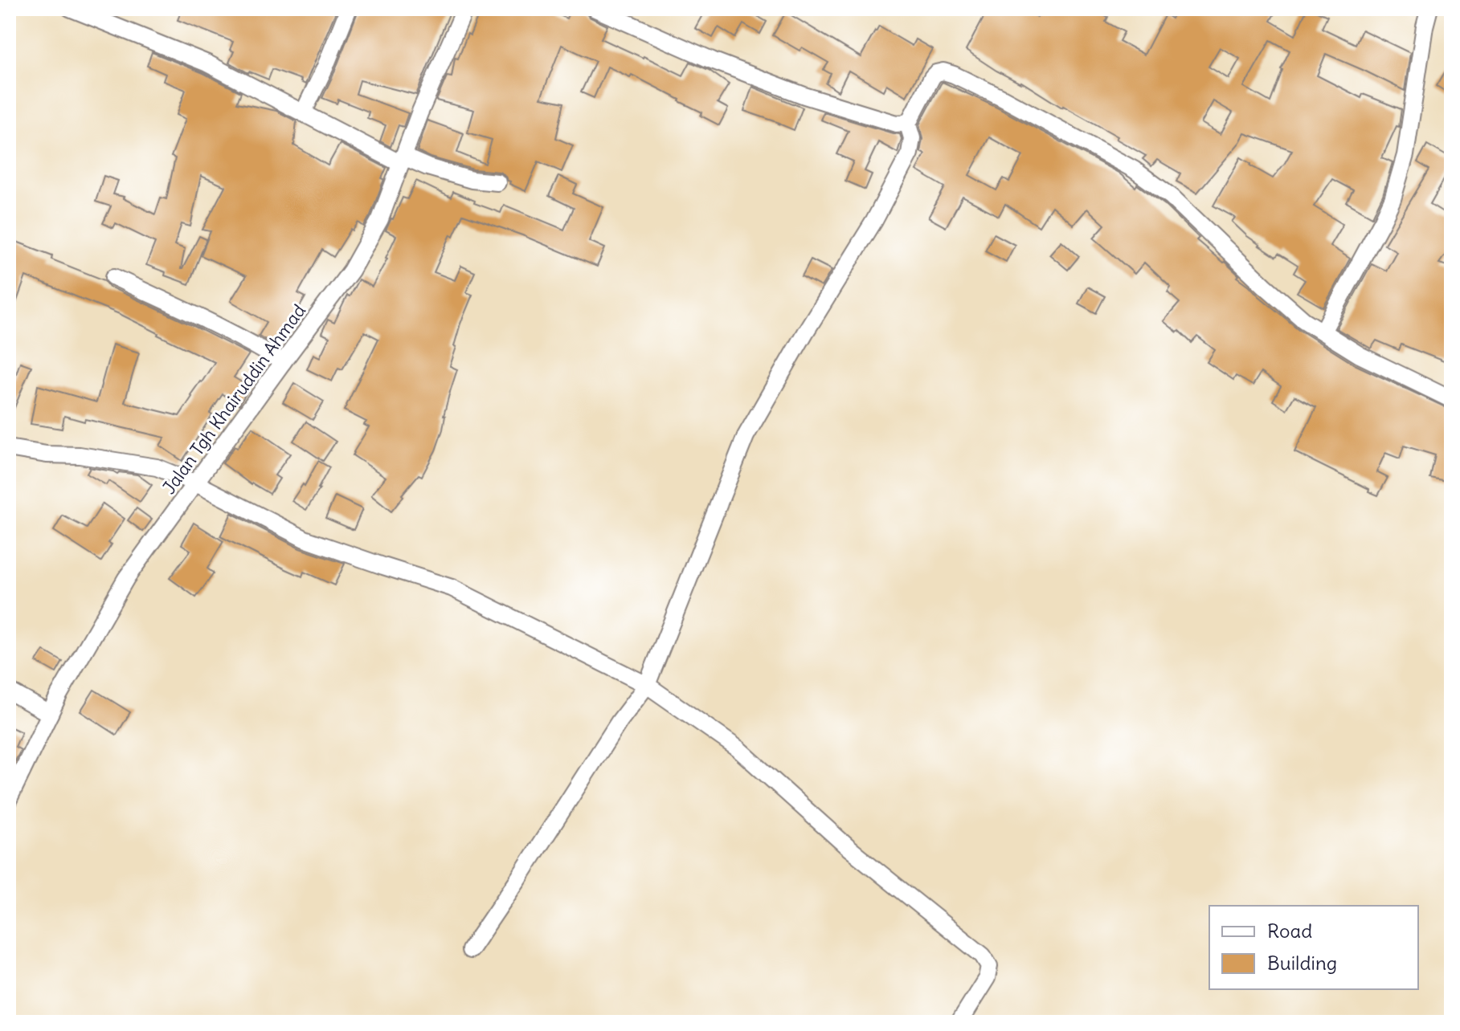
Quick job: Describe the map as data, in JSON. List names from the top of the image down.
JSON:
{
  "streets": {
    "street": ["Jalan Tgh Khairuddin Ahmad"]
  },
  "legend": ["Road", "Building"]
}
